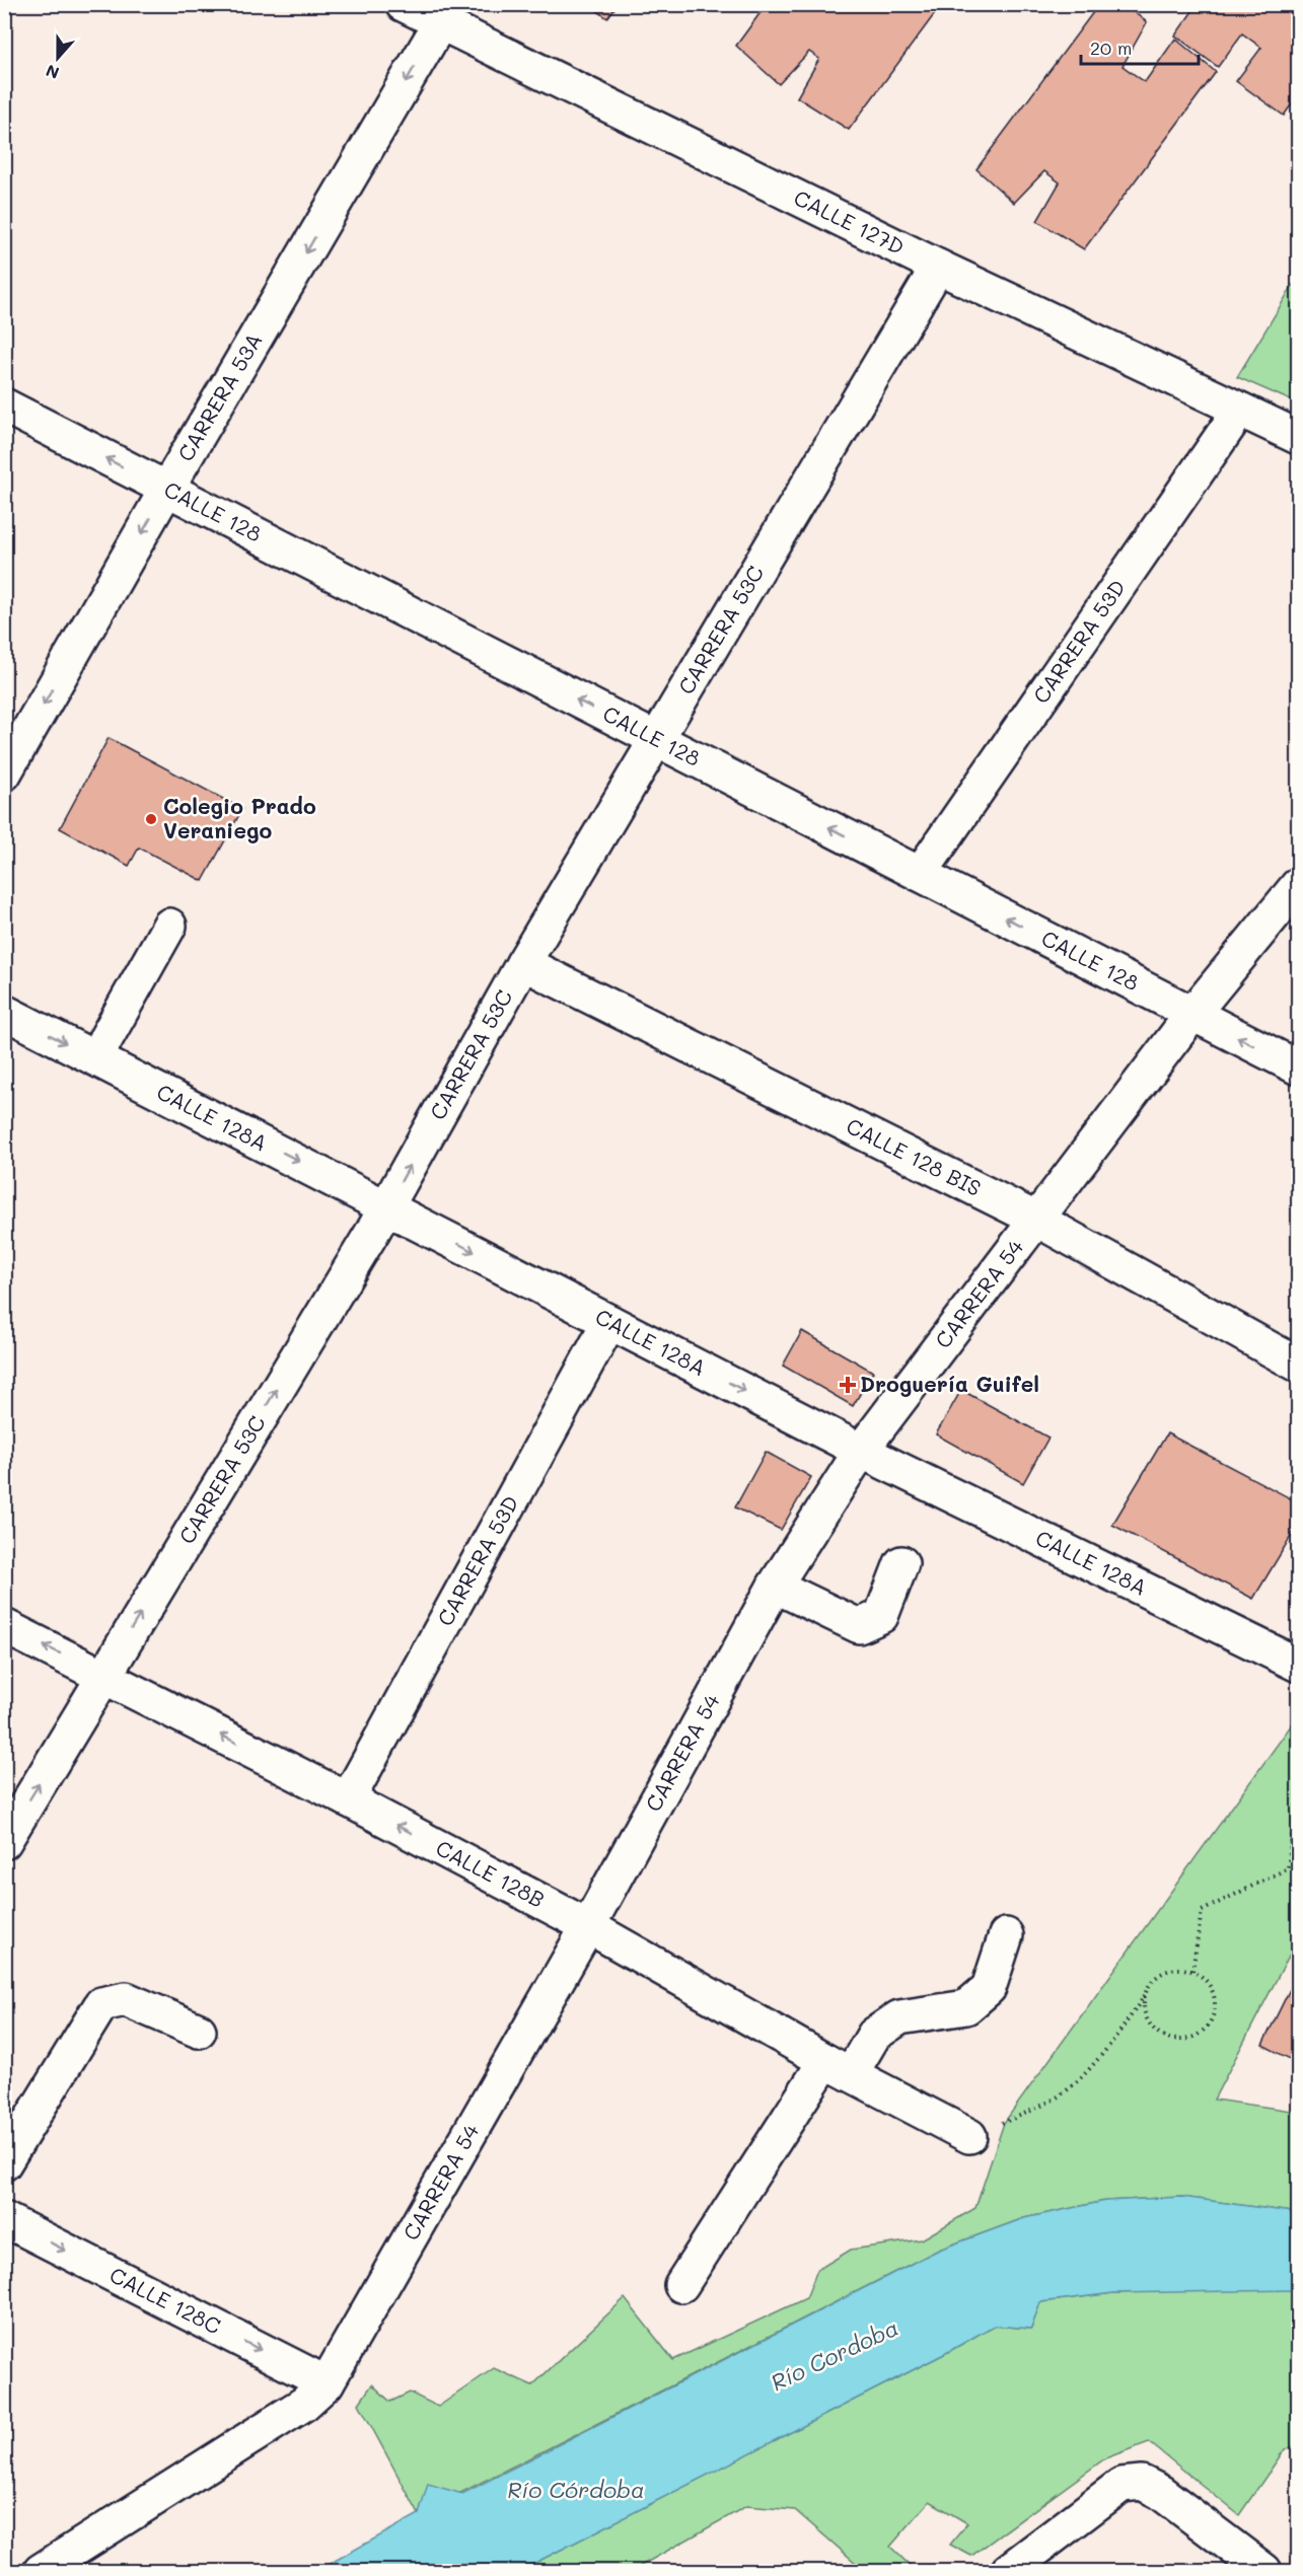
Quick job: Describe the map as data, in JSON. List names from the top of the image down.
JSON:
{
  "streets": {
    "street": [
      "CALLE 127D",
      "CARRERA 53A",
      "CALLE 128",
      "CARRERA 53C",
      "CARRERA 53D",
      "CALLE 128A",
      "CALLE 128 BIS",
      "CARRERA 54",
      "CALLE 128B",
      "CALLE 128C"
    ]
  },
  "crossings": [
    ["CALLE 127D", "CARRERA 53A"],
    ["CALLE 127D", "CARRERA 53C"],
    ["CALLE 127D", "CARRERA 53D"],
    ["CARRERA 53A", "CALLE 128"],
    ["CALLE 128", "CARRERA 53C"],
    ["CALLE 128", "CARRERA 53D"],
    ["CALLE 128", "CARRERA 54"],
    ["CARRERA 53C", "CALLE 128A"],
    ["CARRERA 53C", "CALLE 128 BIS"],
    ["CARRERA 53C", "CALLE 128B"],
    ["CARRERA 53D", "CALLE 128A"],
    ["CARRERA 53D", "CALLE 128B"],
    ["CALLE 128A", "CARRERA 54"],
    ["CALLE 128 BIS", "CARRERA 54"],
    ["CARRERA 54", "CALLE 128B"],
    ["CARRERA 54", "CALLE 128C"]
  ],
  "one_way": [
    "CARRERA 53A",
    "CALLE 128",
    "CARRERA 53C",
    "CALLE 128A",
    "CALLE 128B",
    "CALLE 128C"
  ],
  "water": ["Río Cordoba", "Río Córdoba"],
  "places": {
    "other": ["Colegio Prado Veraniego"],
    "health": ["Droguería Guifel"]
  },
  "scale_bar": "20 m",
  "north": "bottom"
}
